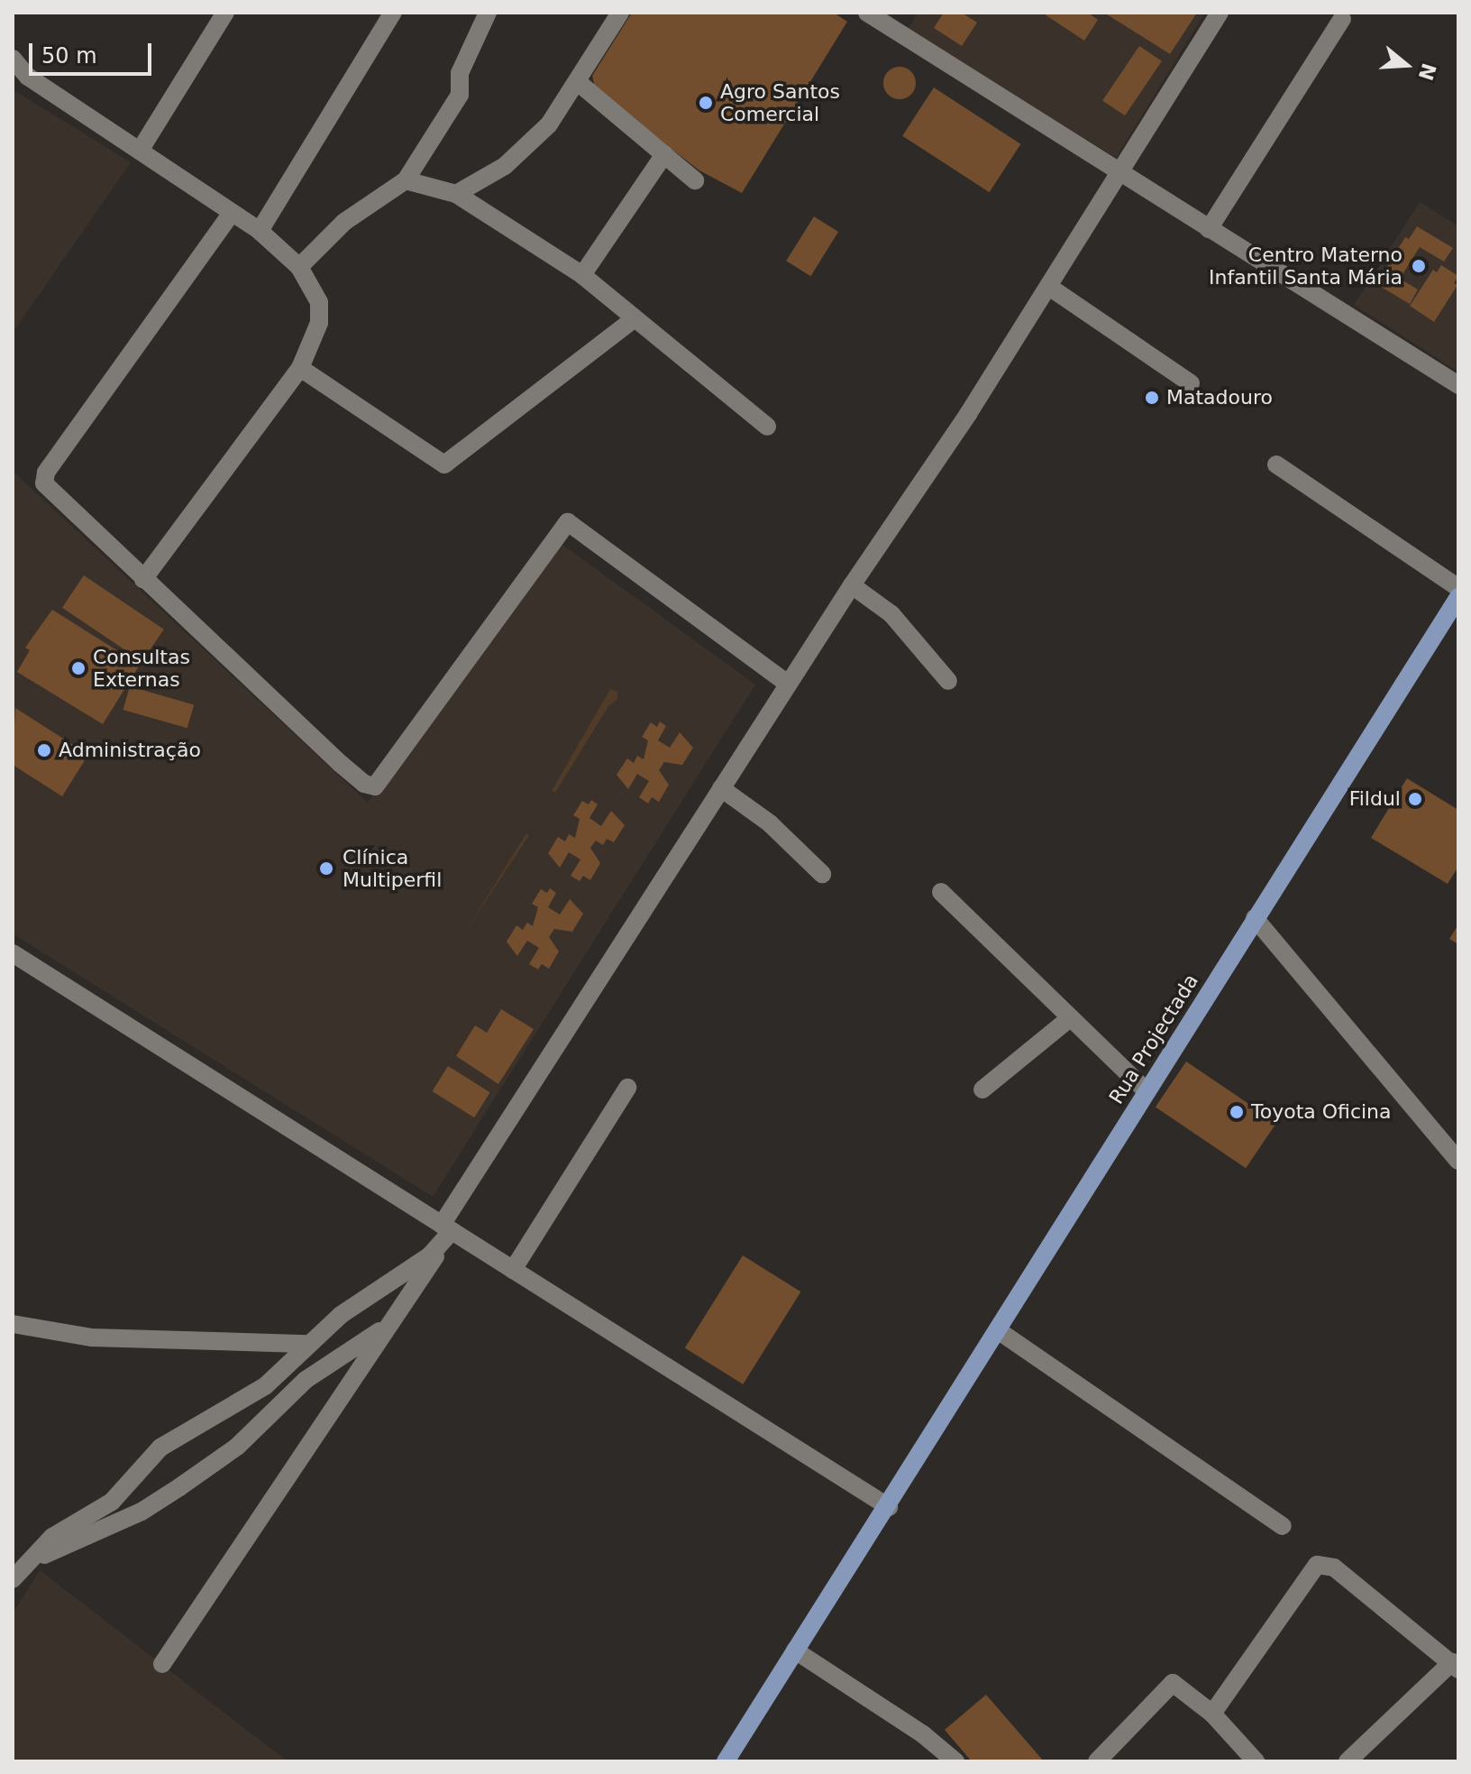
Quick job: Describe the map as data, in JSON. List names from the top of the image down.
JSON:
{
  "streets": {
    "main road": ["Rua Projectada"]
  },
  "places": [
    "Agro Santos Comercial",
    "Centro Materno Infantil Santa Mária",
    "Matadouro",
    "Consultas Externas",
    "Administração",
    "Fildul",
    "Clínica Multiperfil",
    "Toyota Oficina"
  ],
  "scale_bar": "50 m",
  "north": "right"
}
